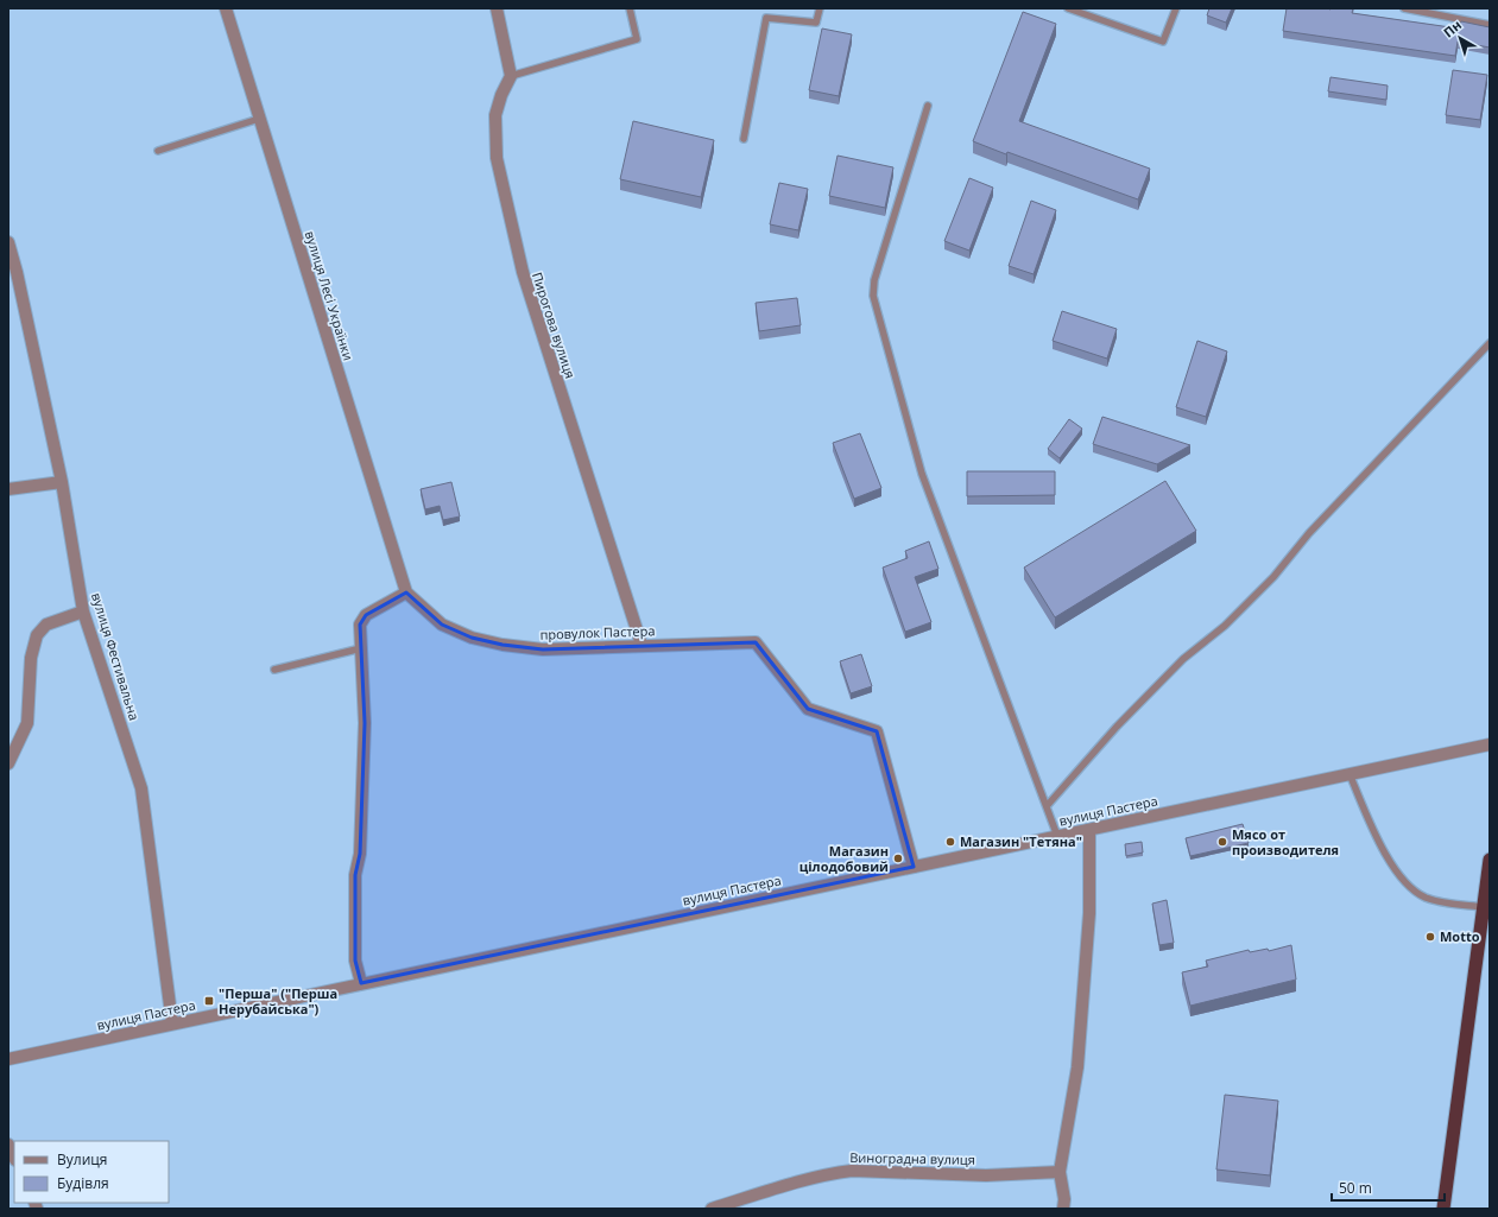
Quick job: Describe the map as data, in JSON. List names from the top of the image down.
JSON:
{
  "streets": {
    "street": [
      "вулиця Лесі Українки",
      "Пирогова вулиця",
      "провулок Пастера",
      "вулиця Фестивальна",
      "вулиця Пастера",
      "Виноградна вулиця"
    ]
  },
  "crossings": [
    ["вулиця Лесі Українки", "провулок Пастера"],
    ["Пирогова вулиця", "провулок Пастера"],
    ["провулок Пастера", "вулиця Пастера"],
    ["вулиця Фестивальна", "вулиця Пастера"]
  ],
  "places": {
    "other": [
      "Магазин \"Тетяна\"",
      "Мясо от производителя",
      "Магазин цілодобовий",
      "Motto"
    ],
    "transit": ["\"Перша\" (\"Перша Нерубайська\")"]
  },
  "legend": ["Вулиця", "Будівля"],
  "scale_bar": "50 m",
  "north": "top left"
}
